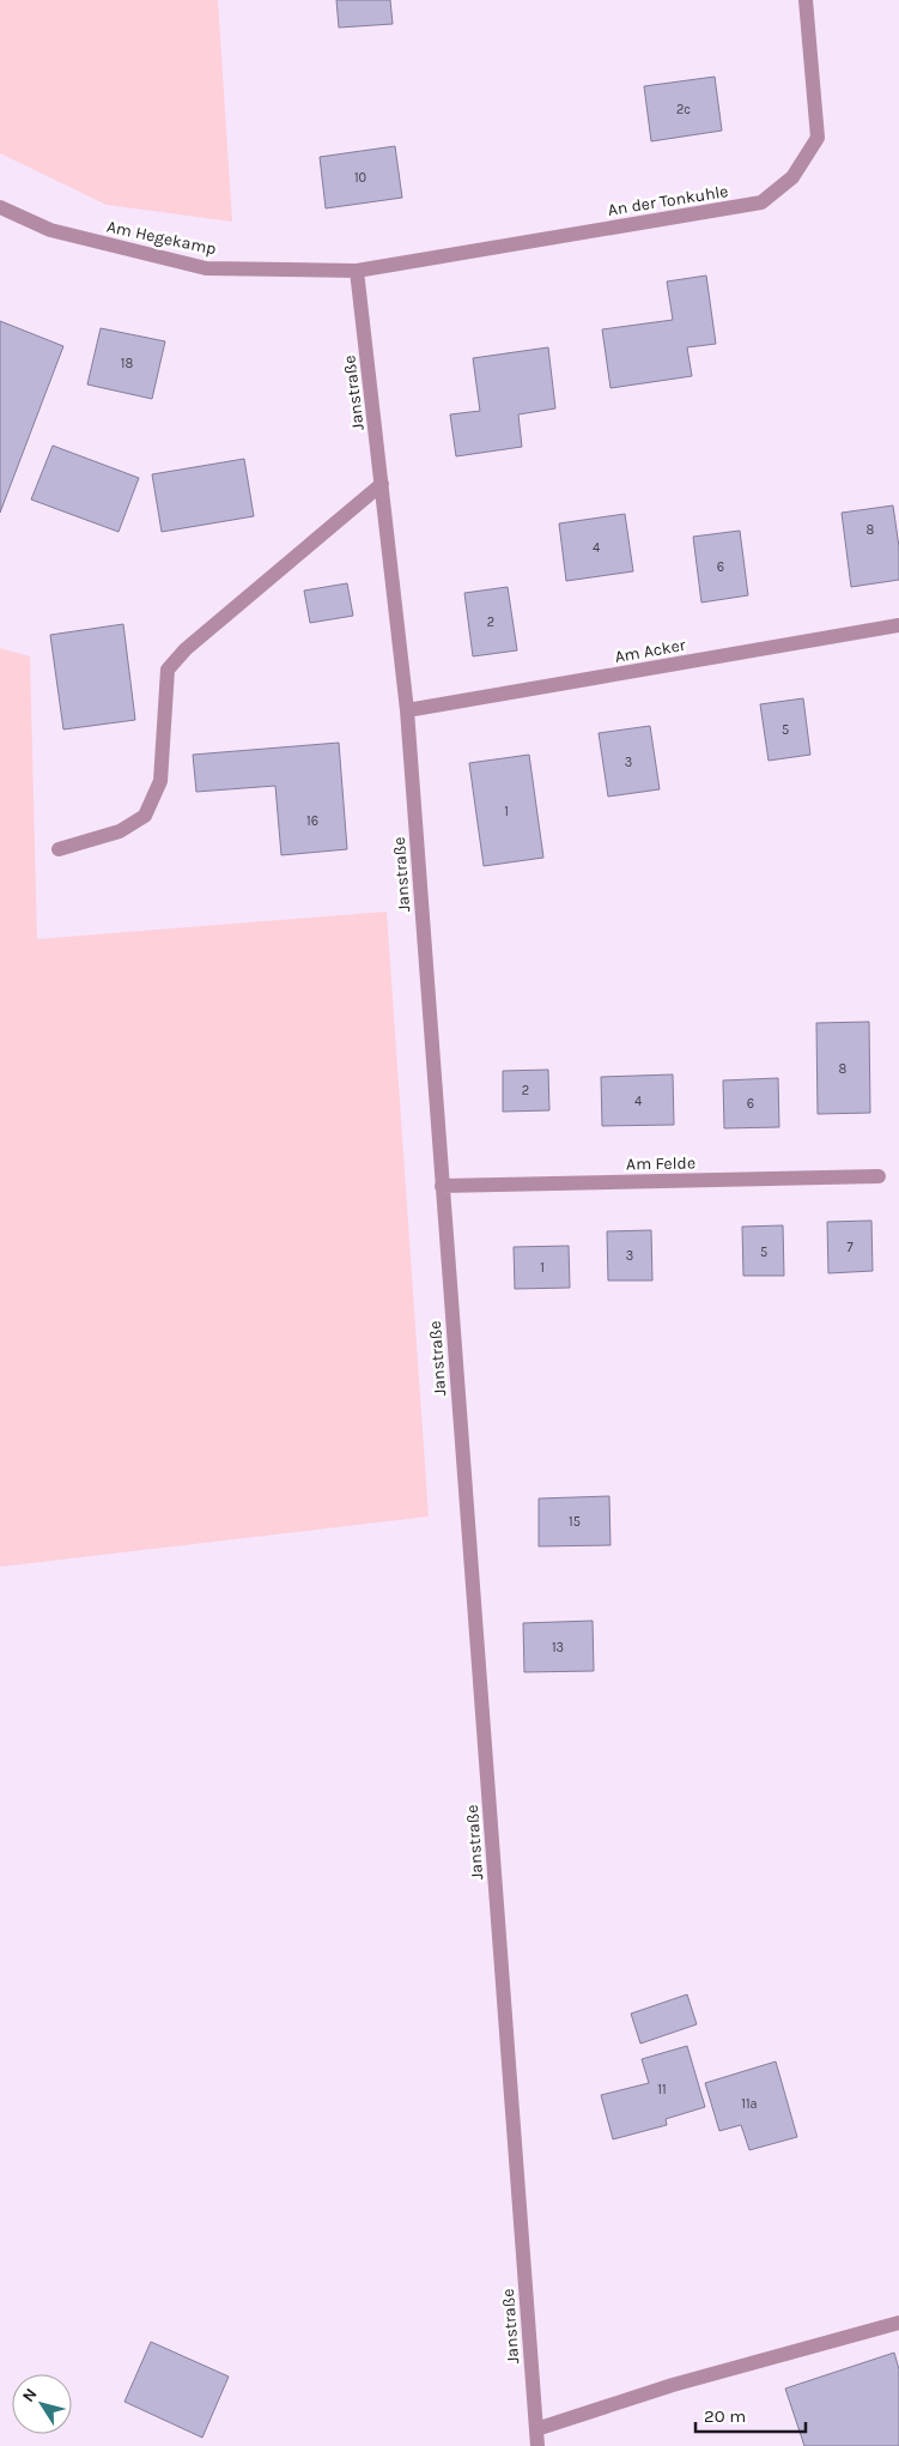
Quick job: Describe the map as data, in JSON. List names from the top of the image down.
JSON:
{
  "streets": {
    "street": [
      "An der Tonkuhle",
      "Am Hegekamp",
      "Janstraße",
      "Am Acker",
      "Am Felde"
    ]
  },
  "crossings": [
    ["An der Tonkuhle", "Am Hegekamp"],
    ["An der Tonkuhle", "Janstraße"],
    ["Am Hegekamp", "Janstraße"],
    ["Janstraße", "Am Acker"],
    ["Janstraße", "Am Felde"]
  ],
  "house_numbers": [
    "2c",
    "10",
    "18",
    "8",
    "4",
    "6",
    "2",
    "5",
    "3",
    "1",
    "16",
    "8",
    "2",
    "4",
    "6",
    "7",
    "5",
    "3",
    "1",
    "15",
    "13",
    "11",
    "11a"
  ],
  "scale_bar": "20 m",
  "north": "top left"
}
